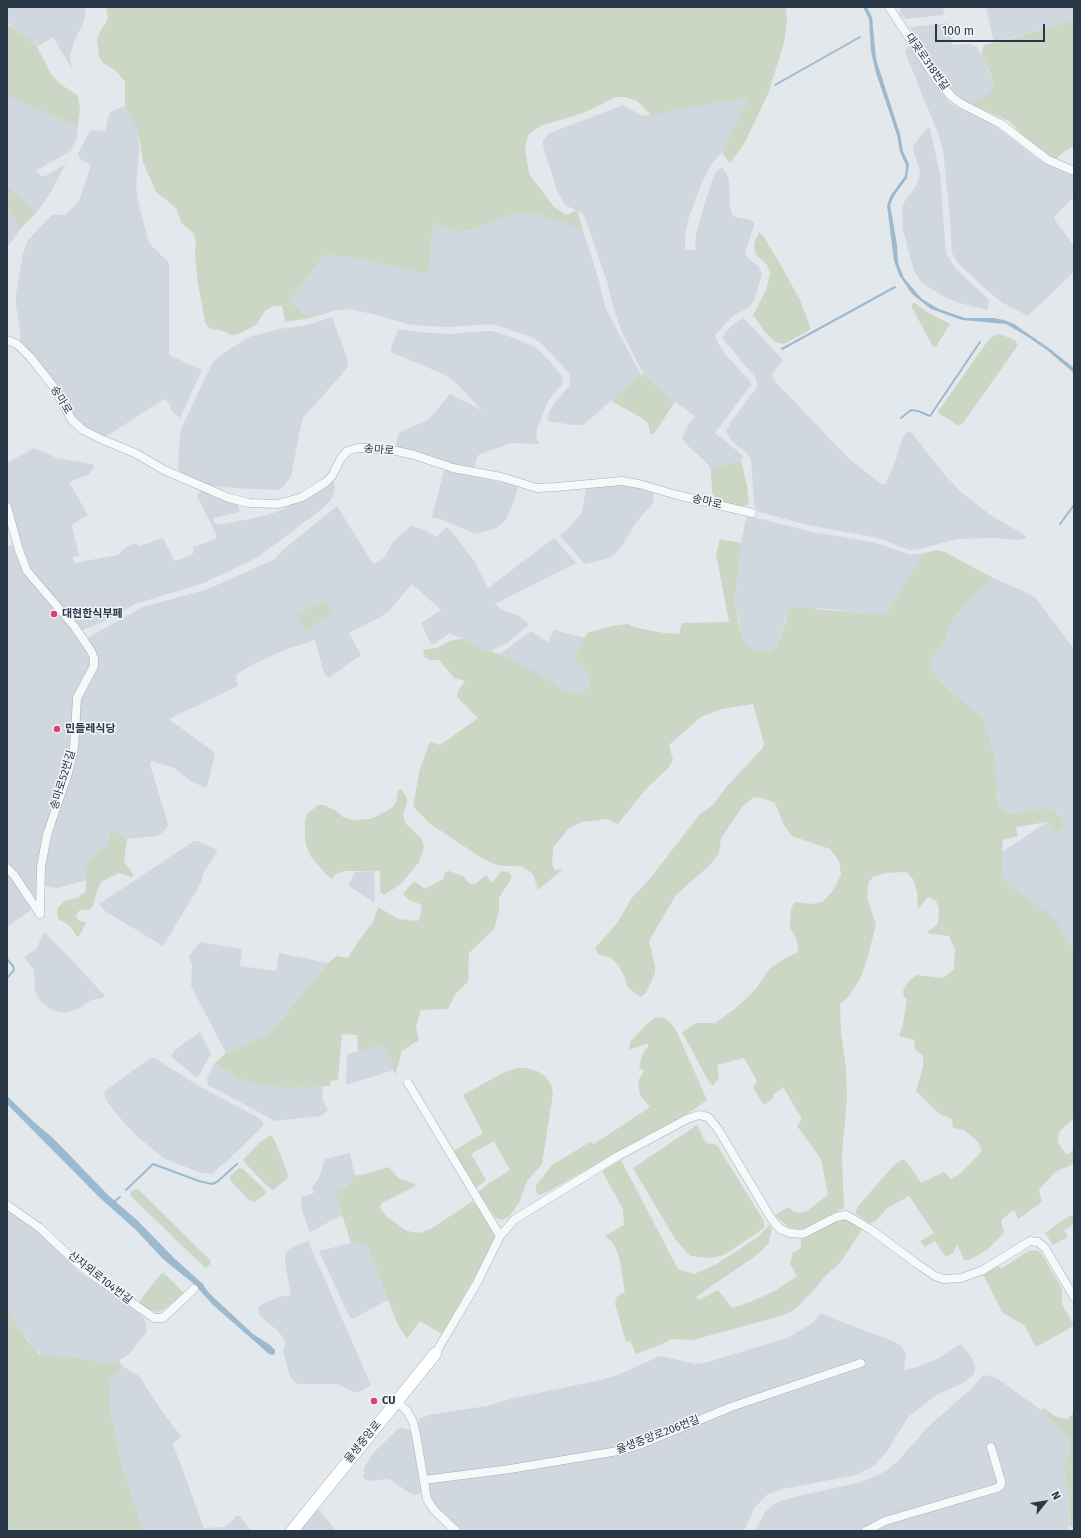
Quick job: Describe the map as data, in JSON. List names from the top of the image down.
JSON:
{
  "streets": {
    "street": [
      "대곶로318번길",
      "송마로",
      "송마로52번길",
      "산자뫼로104번길",
      "율생중앙로206번길",
      "율생중앙로"
    ]
  },
  "places": ["대현한식부페", "민들레식당", "CU"],
  "scale_bar": "100 m",
  "north": "top right"
}
